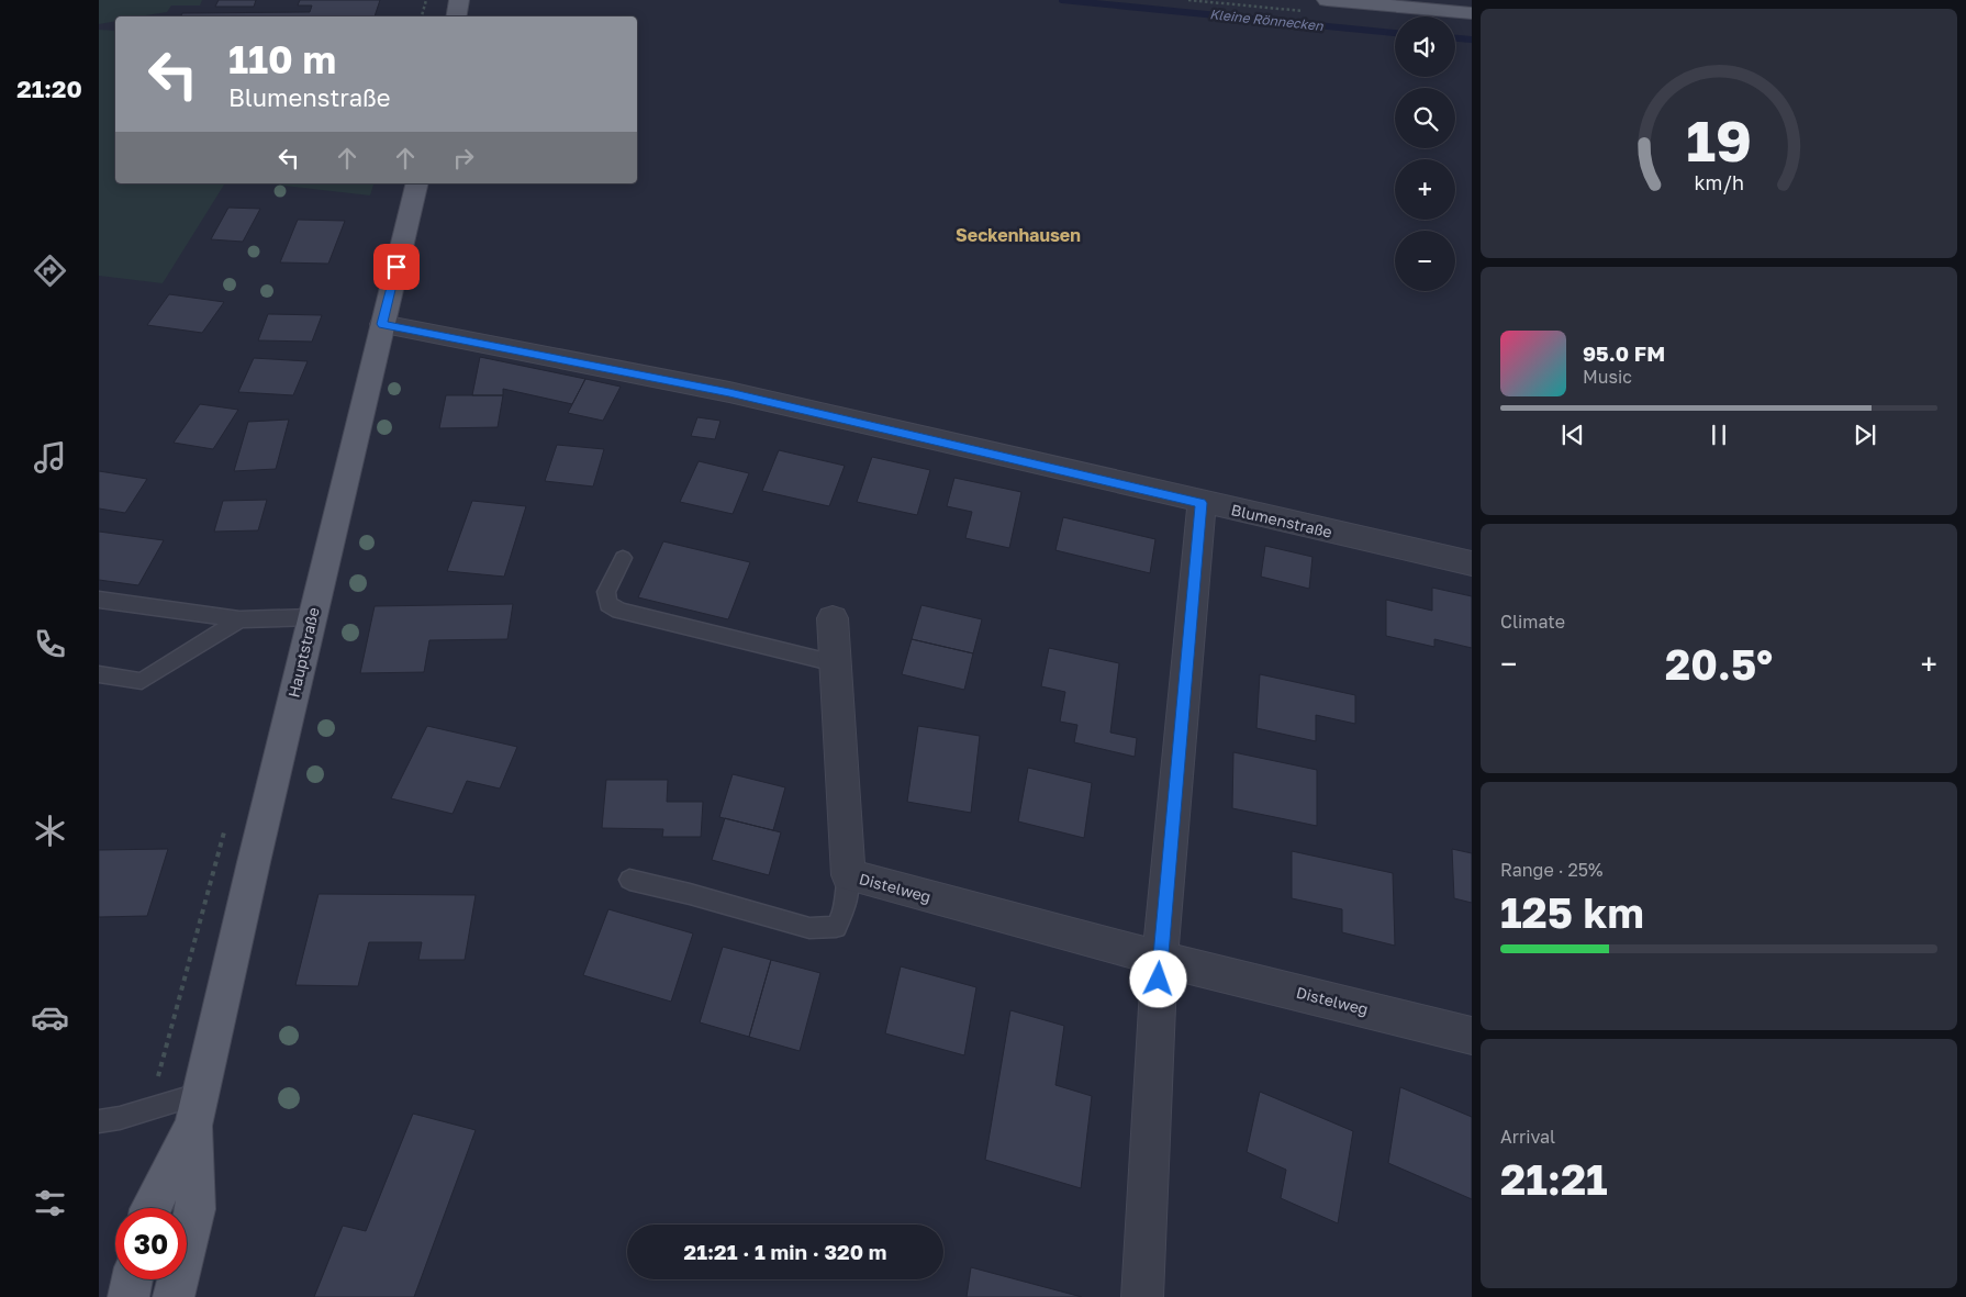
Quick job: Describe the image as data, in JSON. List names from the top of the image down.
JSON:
{
  "streets": {
    "main road": ["Hauptstraße"],
    "street": ["Blumenstraße", "Distelweg"]
  },
  "crossings": [
    ["Blumenstraße", "Hauptstraße"]
  ],
  "districts": ["Seckenhausen"],
  "water": ["Kleine Rönnecken"],
  "page": {
    "tabs": "21:20",
    "map_buttons": ["+", "−"],
    "turn": ["110 m", "Blumenstraße"],
    "song": ["95.0 FM", "Music"],
    "tile": [
      "Climate",
      ["Range · 25%", "125 km"],
      ["Arrival", "21:21"]
    ],
    "heat": ["−", "20.5°", "+"],
    "limit": "30",
    "trip": "21:21 · 1 min · 320 m",
    "gauge": ["19", "km/h"]
  }
}
